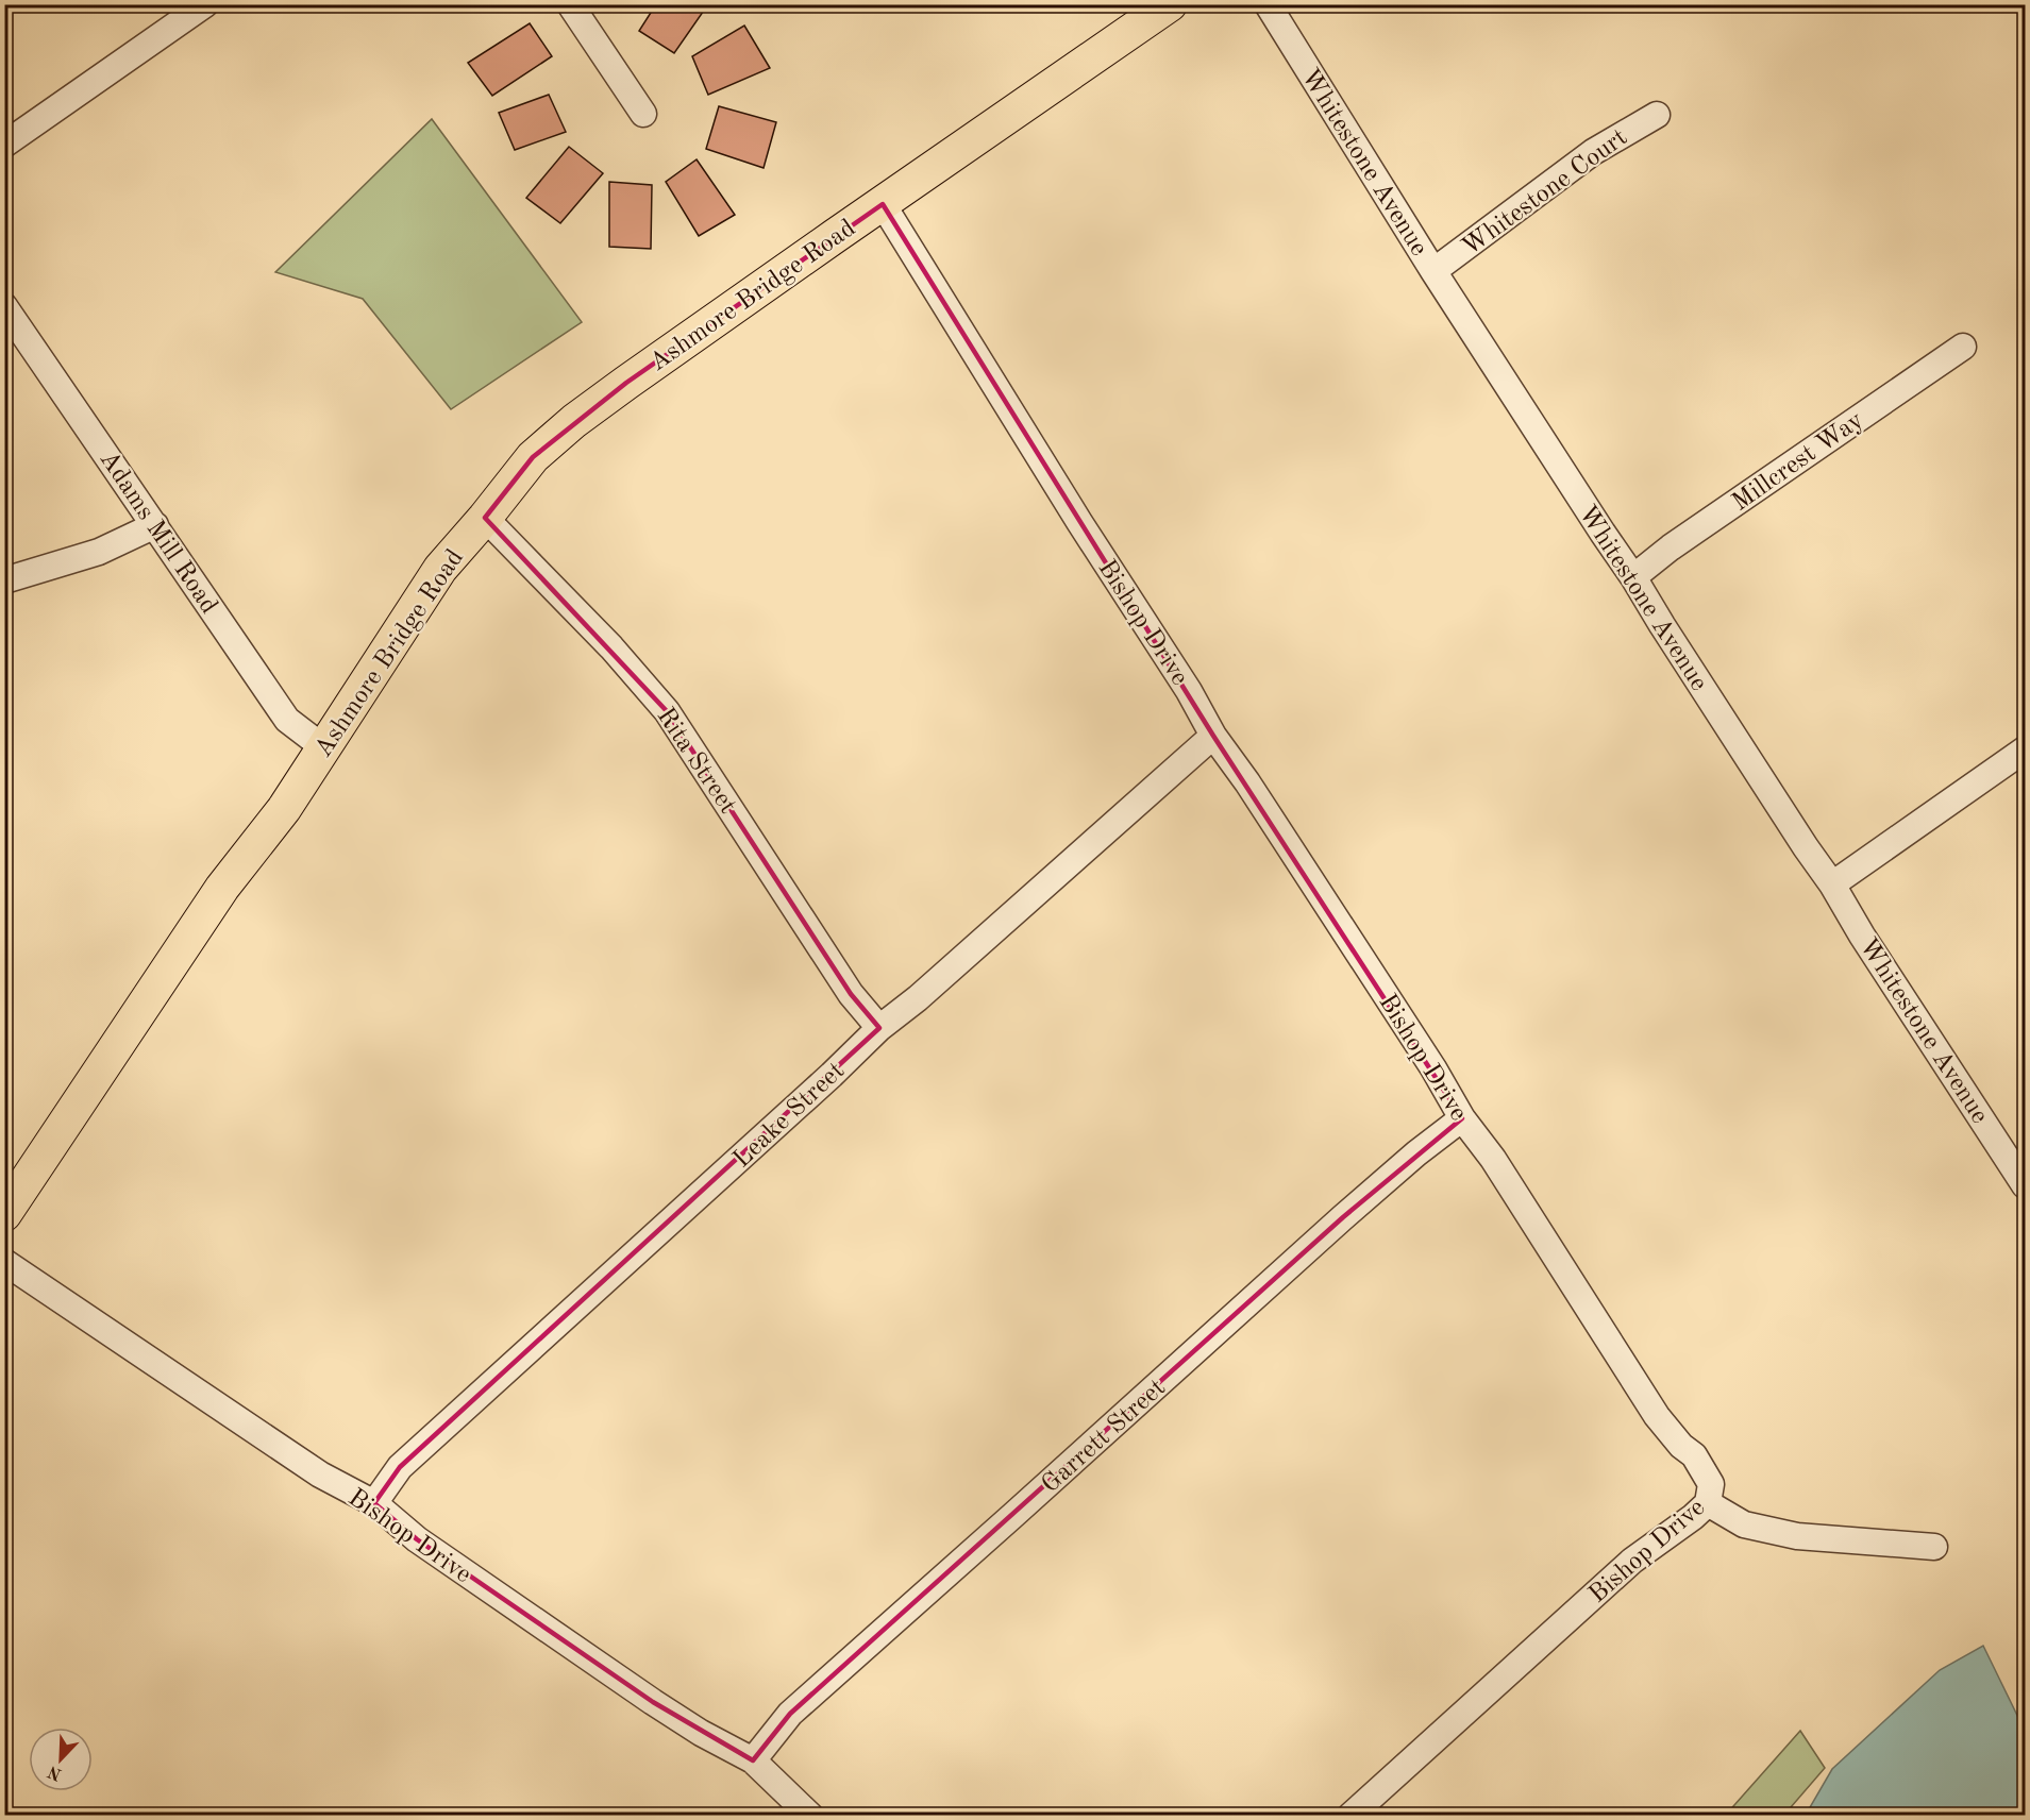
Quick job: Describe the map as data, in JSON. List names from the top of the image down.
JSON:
{
  "streets": {
    "main road": ["Ashmore Bridge Road"],
    "street": [
      "Whitestone Avenue",
      "Whitestone Court",
      "Millcrest Way",
      "Adams Mill Road",
      "Bishop Drive",
      "Rita Street",
      "Leake Street",
      "Garrett Street"
    ]
  },
  "crossings": [
    ["Whitestone Avenue", "Whitestone Court"],
    ["Whitestone Avenue", "Millcrest Way"],
    ["Ashmore Bridge Road", "Adams Mill Road"],
    ["Ashmore Bridge Road", "Bishop Drive"],
    ["Ashmore Bridge Road", "Rita Street"],
    ["Bishop Drive", "Leake Street"],
    ["Bishop Drive", "Garrett Street"],
    ["Rita Street", "Leake Street"]
  ],
  "north": "bottom left"
}
